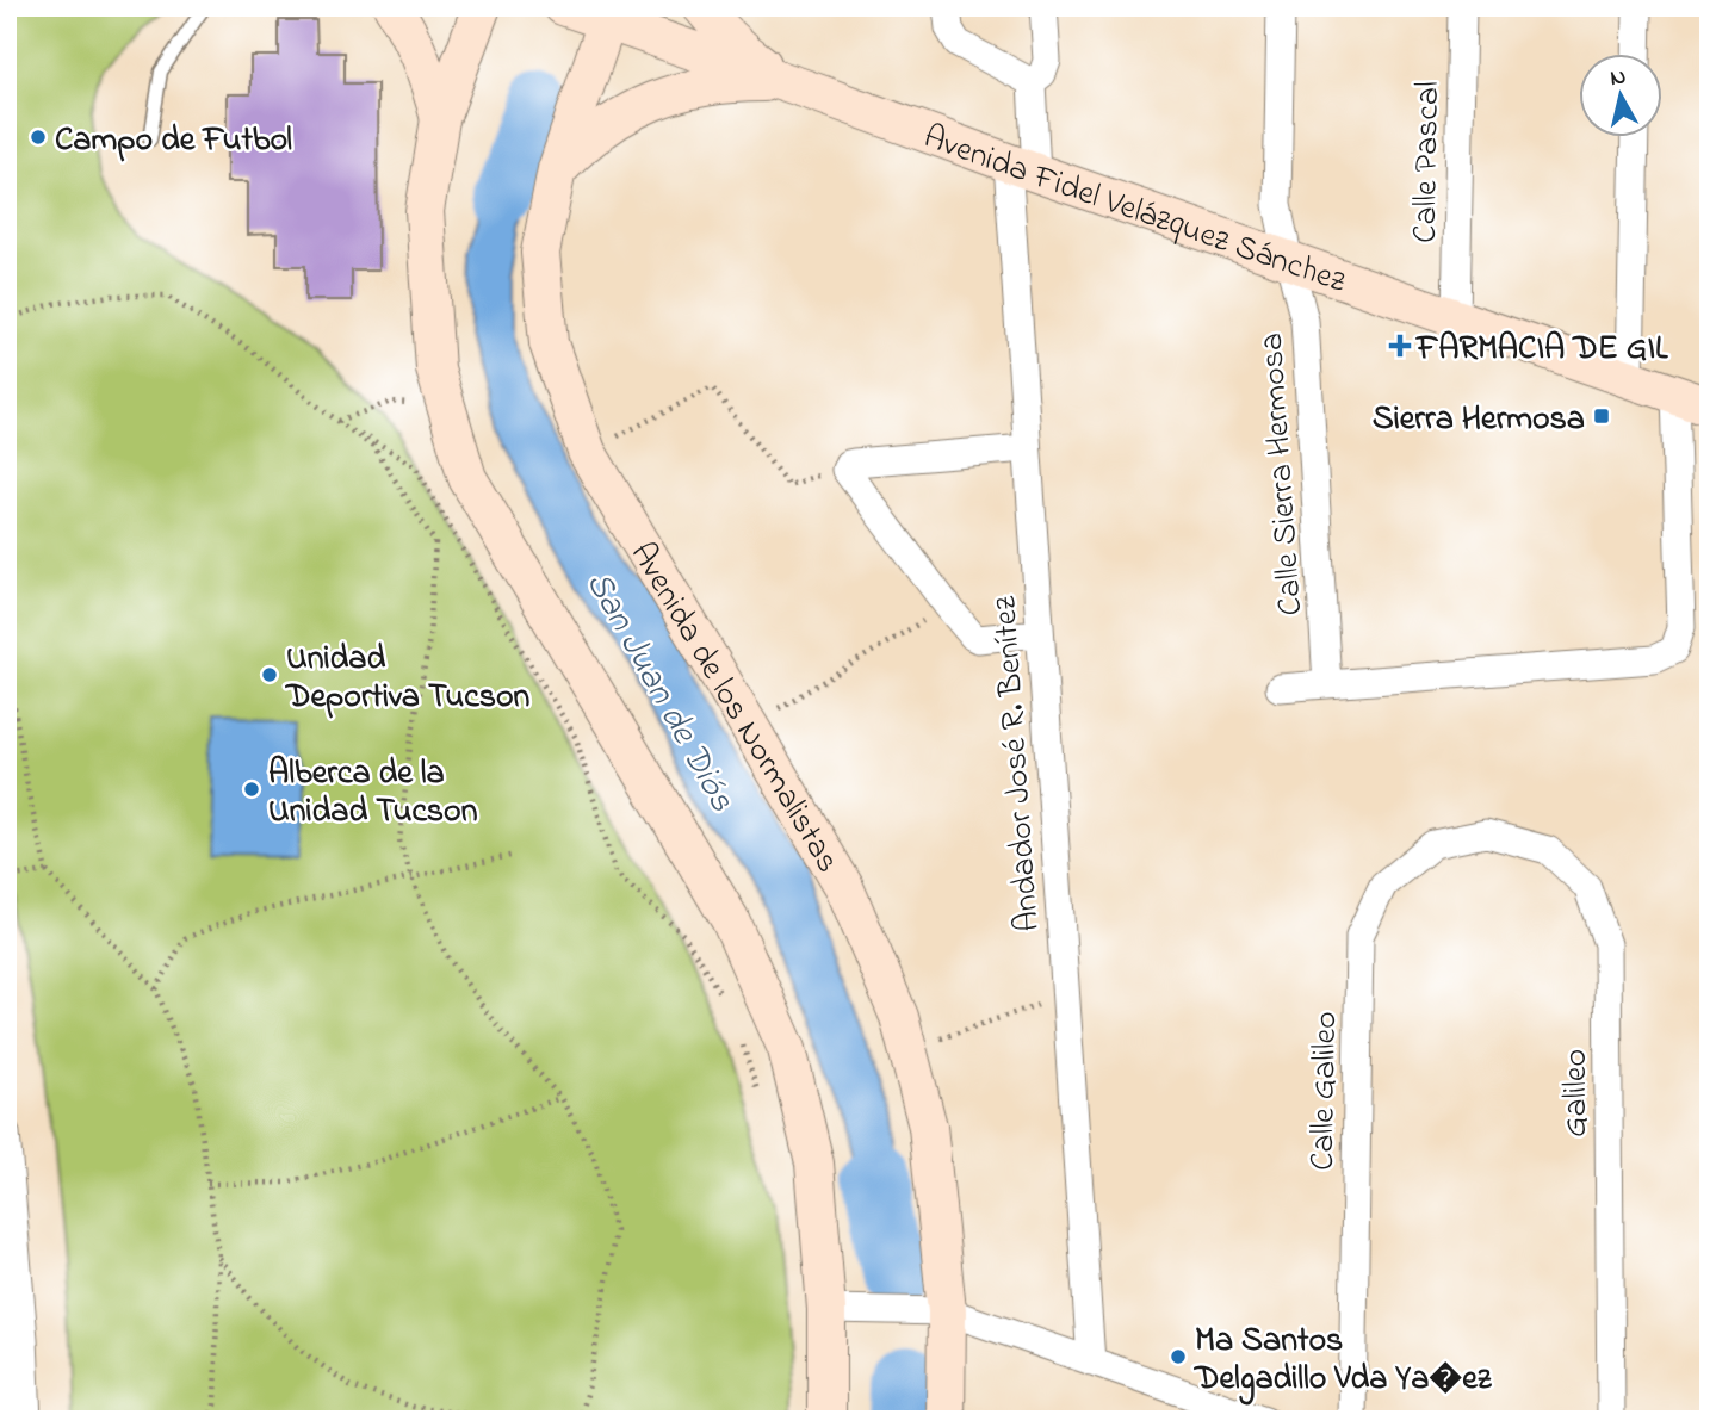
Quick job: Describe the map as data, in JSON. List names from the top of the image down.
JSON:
{
  "streets": {
    "street": [
      "Calle Pascal",
      "Avenida Fidel Velázquez Sánchez",
      "Calle Sierra Hermosa",
      "Avenida de los Normalistas",
      "Andador José R. Benítez",
      "Calle Galileo",
      "Galileo"
    ]
  },
  "crossings": [
    ["Calle Pascal", "Avenida Fidel Velázquez Sánchez"],
    ["Avenida Fidel Velázquez Sánchez", "Calle Sierra Hermosa"],
    ["Avenida Fidel Velázquez Sánchez", "Avenida de los Normalistas"],
    ["Avenida Fidel Velázquez Sánchez", "Andador José R. Benítez"],
    ["Calle Galileo", "Galileo"]
  ],
  "water": ["San Juan de Diós"],
  "places": {
    "other": [
      "Campo de Futbol",
      "Unidad Deportiva Tucson",
      "Alberca de la Unidad Tucson",
      "Ma Santos Delgadillo Vda Ya�ez"
    ],
    "health": ["FARMACIA DE GIL"],
    "transit": ["Sierra Hermosa"]
  },
  "north": "top"
}
